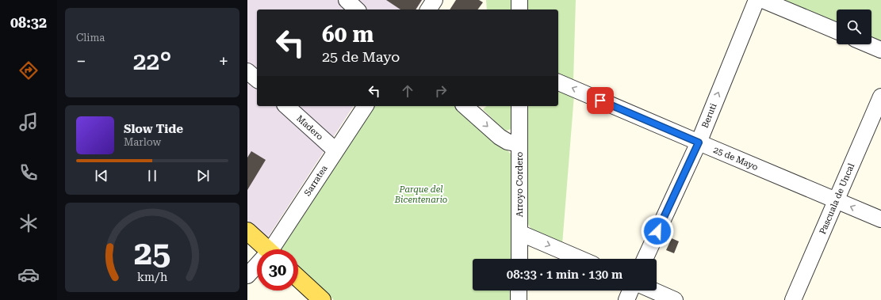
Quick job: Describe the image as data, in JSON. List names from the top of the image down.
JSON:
{
  "streets": {
    "street": [
      "Beruti",
      "Madero",
      "25 de Mayo",
      "Sarratea",
      "Arroyo Cordero",
      "Pascuala de Uncal"
    ]
  },
  "crossings": [
    ["Beruti", "25 de Mayo"],
    ["Madero", "Sarratea"],
    ["25 de Mayo", "Pascuala de Uncal"]
  ],
  "one_way": ["Beruti", "25 de Mayo"],
  "parks": ["Parque del Bicentenario"],
  "page": {
    "tabs": "08:32",
    "tile": "Clima",
    "turn": ["60 m", "25 de Mayo"],
    "heat": ["−", "22°", "+"],
    "song": ["Slow Tide", "Marlow"],
    "limit": "30",
    "trip": "08:33 · 1 min · 130 m",
    "gauge": ["25", "km/h"]
  }
}
